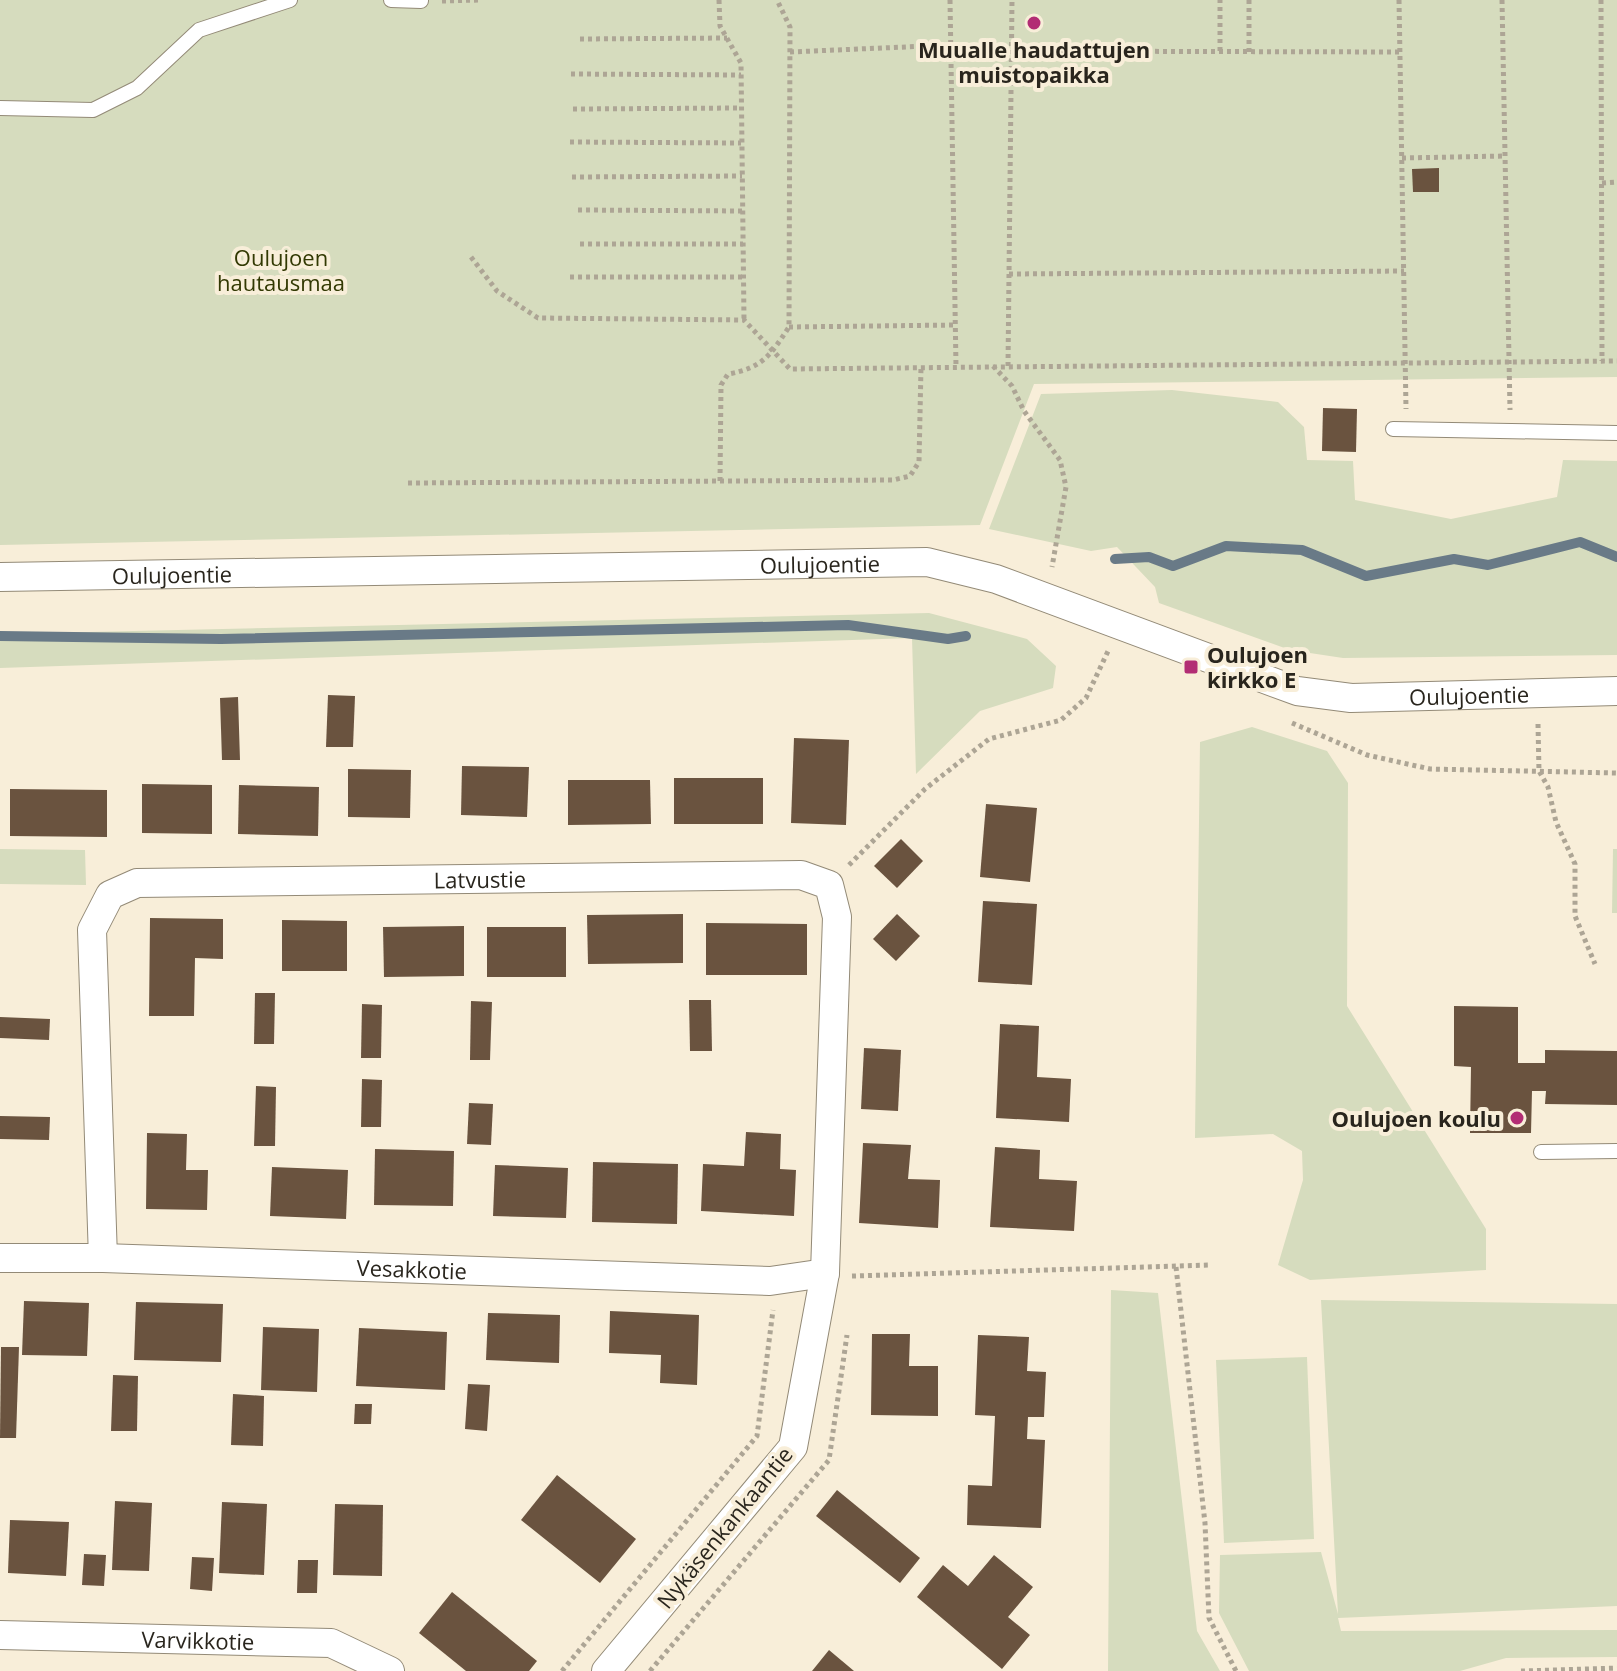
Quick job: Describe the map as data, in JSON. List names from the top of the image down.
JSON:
{
  "streets": {
    "street": [
      "Oulujoentie",
      "Latvustie",
      "Vesakkotie",
      "Nykäsenkankaantie",
      "Varvikkotie"
    ]
  },
  "crossings": [
    ["Latvustie", "Vesakkotie"],
    ["Vesakkotie", "Nykäsenkankaantie"]
  ],
  "parks": ["Oulujoen hautausmaa"],
  "places": {
    "other": ["Muualle haudattujen muistopaikka", "Oulujoen koulu"],
    "transit": ["Oulujoen kirkko E"]
  }
}
